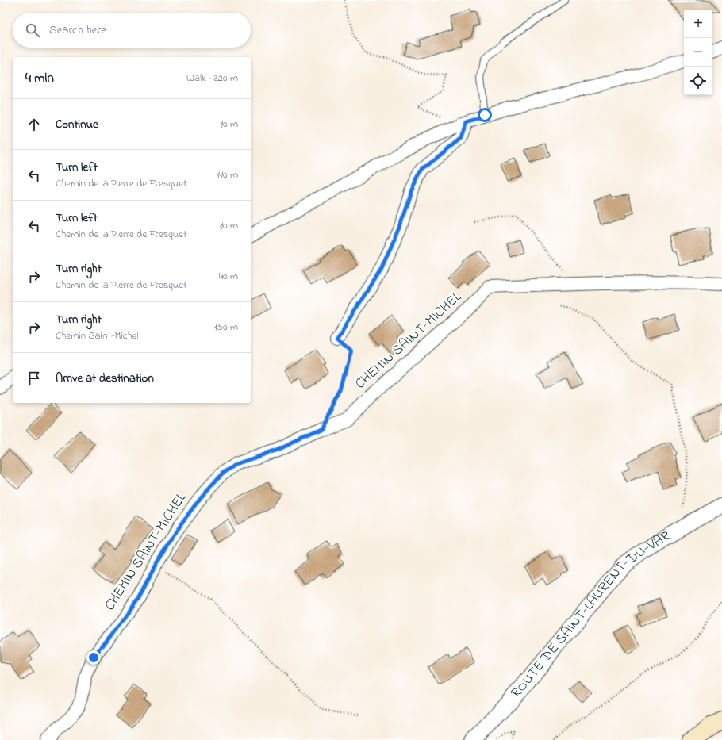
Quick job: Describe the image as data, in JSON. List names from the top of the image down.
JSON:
{
  "streets": {
    "street": ["CHEMIN SAINT-MICHEL", "ROUTE DE SAINT-LAURENT-DU-VAR"]
  },
  "page": {
    "map_buttons": ["+", "−"],
    "search": "Search here",
    "heading": ["4 min", "Walk · 320 m"],
    "list": [
      ["Continue", "10 m"],
      ["Turn left", "Chemin de la Pierre de Fresquet", "110 m"],
      ["Turn left", "Chemin de la Pierre de Fresquet", "10 m"],
      ["Turn right", "Chemin de la Pierre de Fresquet", "40 m"],
      ["Turn right", "Chemin Saint-Michel", "150 m"],
      "Arrive at destination"
    ]
  }
}
